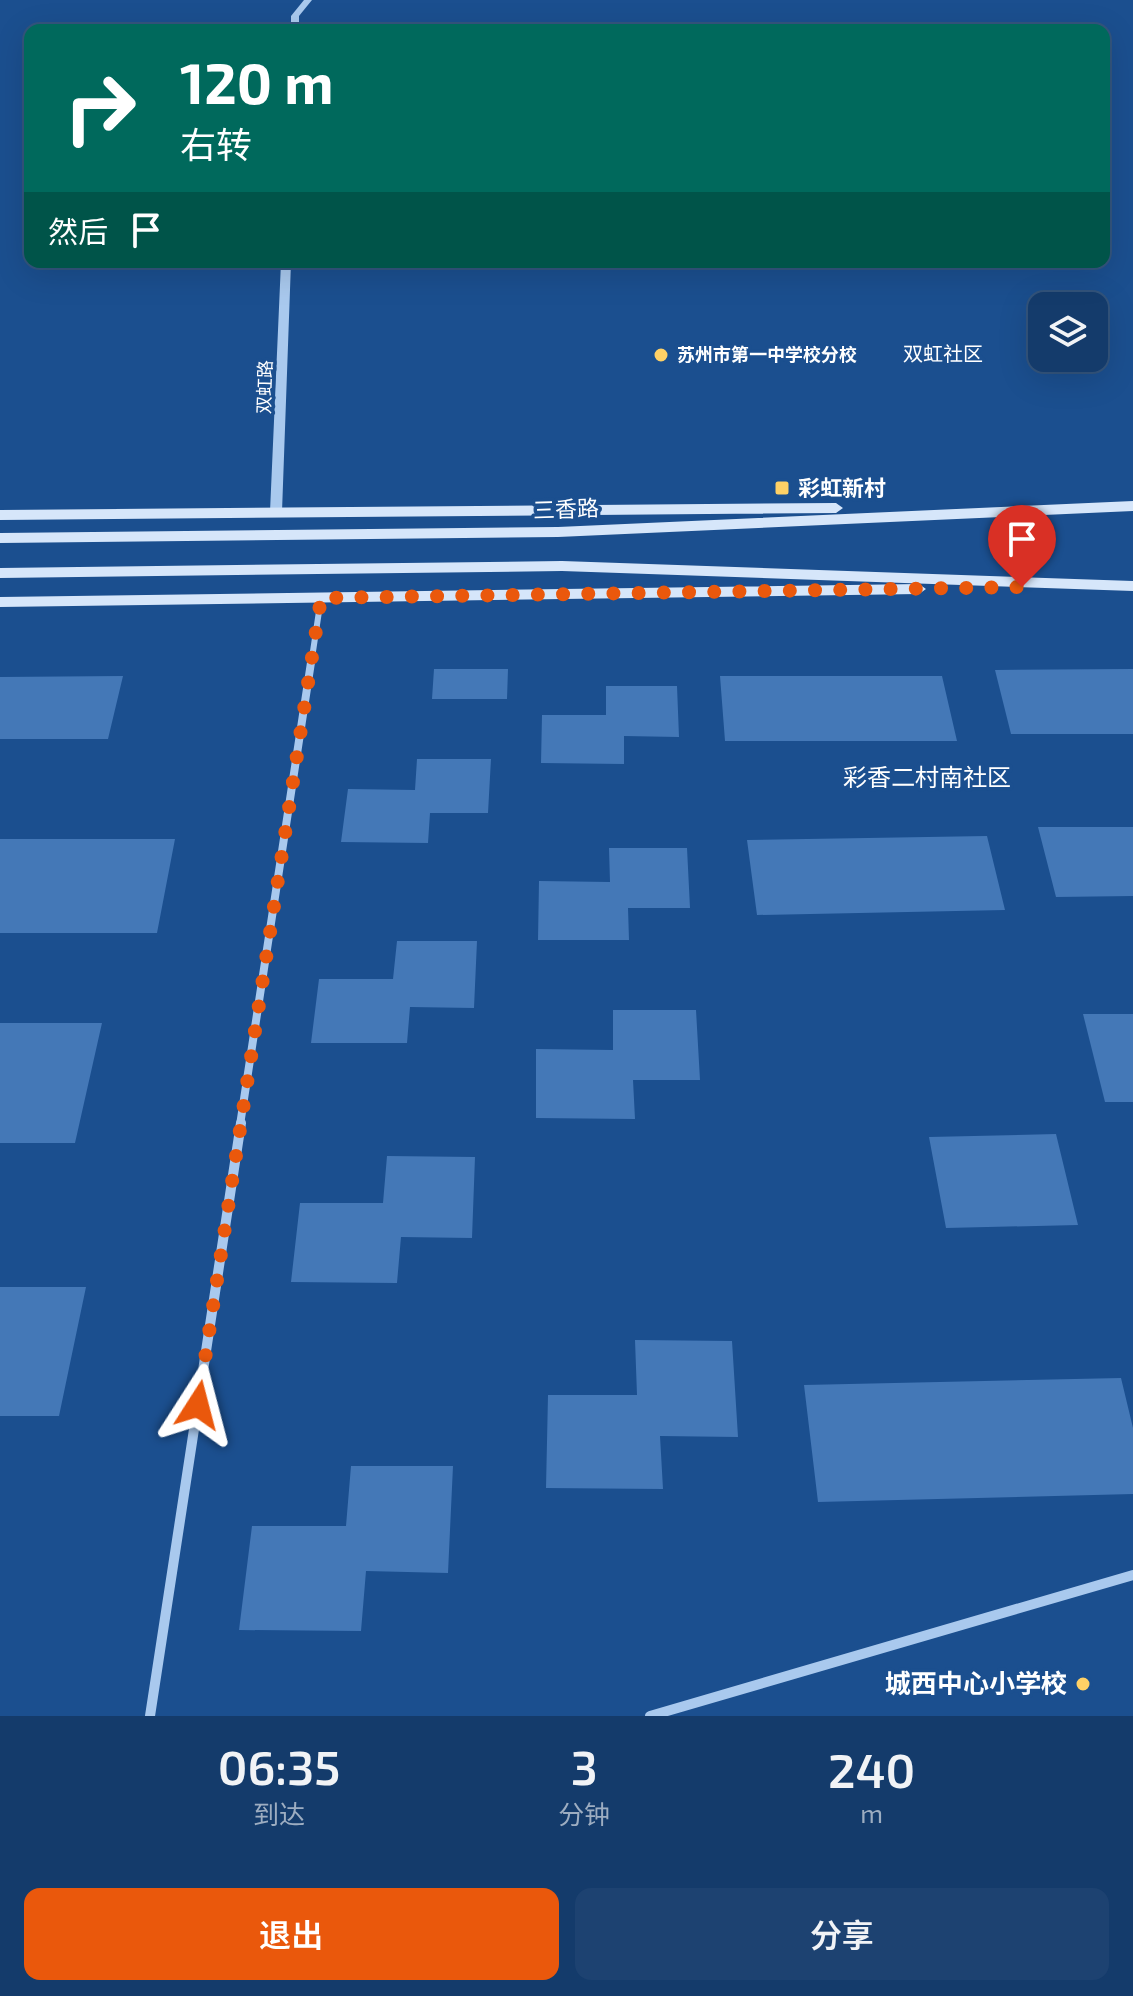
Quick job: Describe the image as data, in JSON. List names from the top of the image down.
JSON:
{
  "streets": {
    "main road": ["三香路"],
    "street": ["双虹路"]
  },
  "districts": ["双虹社区", "彩香二村南社区"],
  "places": {
    "other": ["苏州市第一中学校分校", "城西中心小学校"],
    "transit": ["彩虹新村"]
  },
  "page": {
    "turn": ["120 m", "右转"],
    "then": "然后",
    "eta": [
      "06:35",
      "到达",
      "3",
      "分钟",
      "240",
      "m"
    ],
    "buttons": ["退出", "分享"]
  }
}
